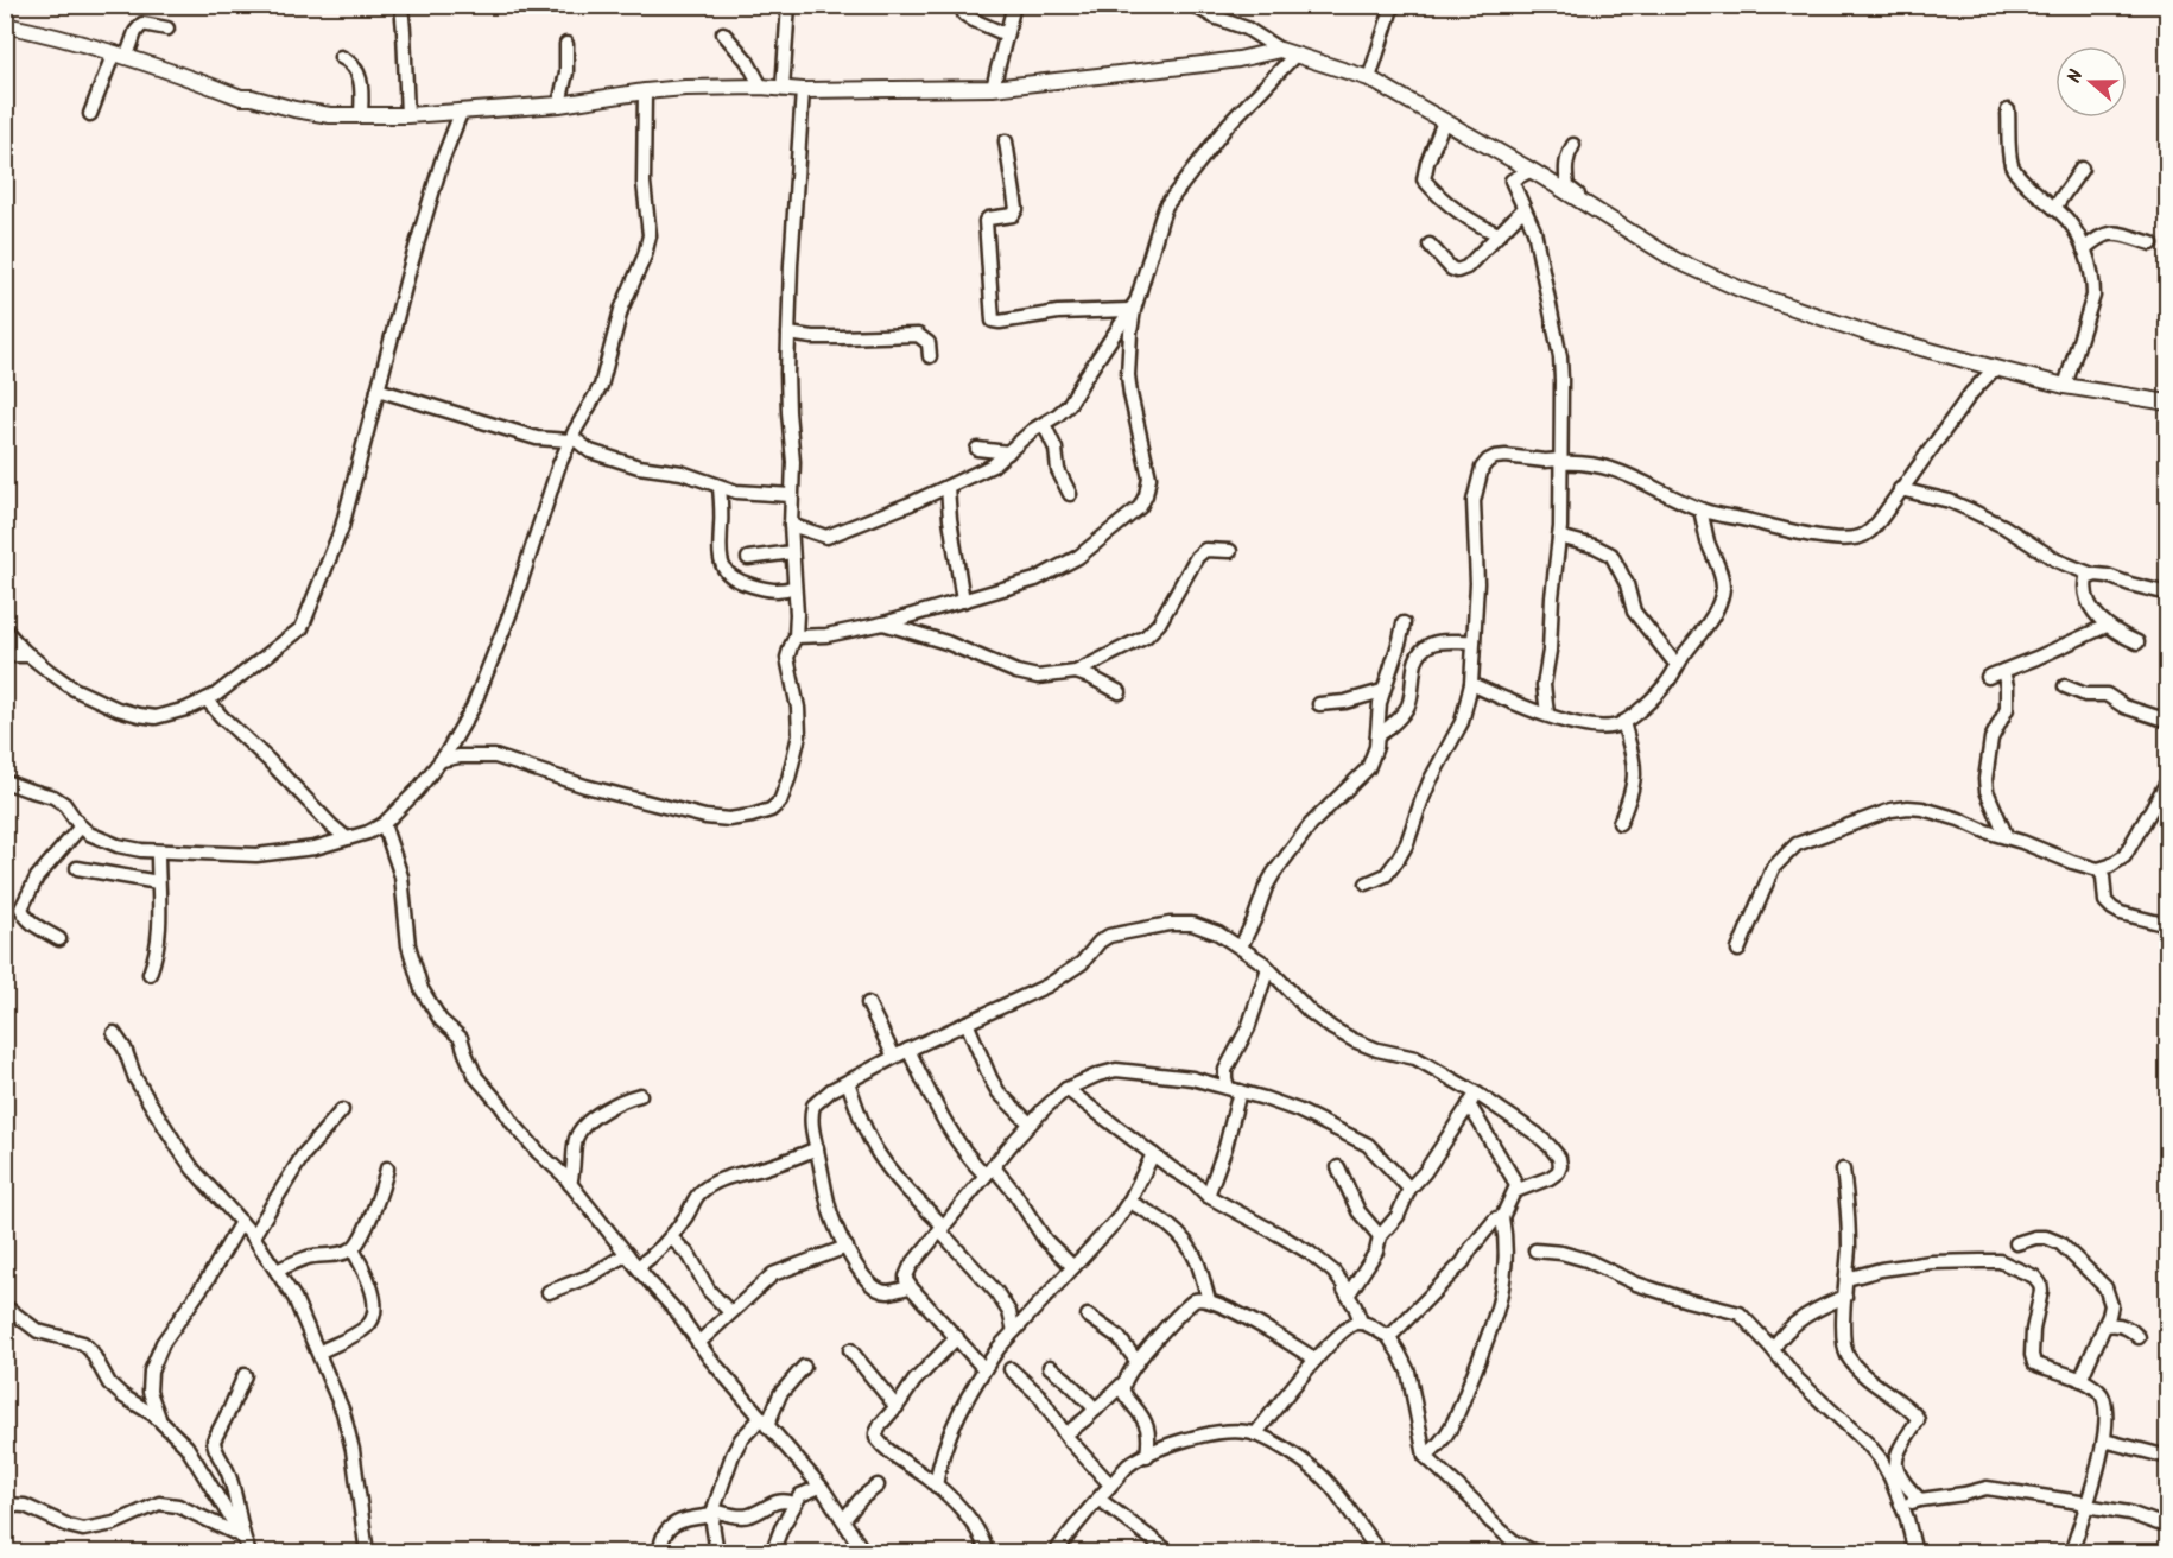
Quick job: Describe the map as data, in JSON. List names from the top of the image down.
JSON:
{
  "north": "left"
}
